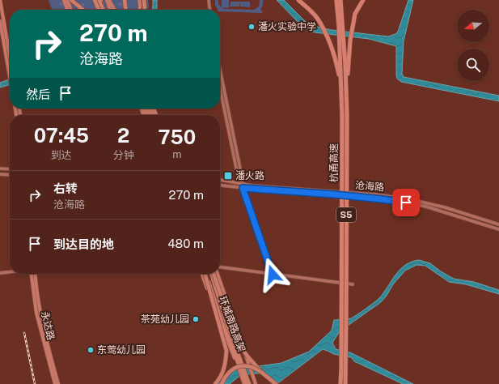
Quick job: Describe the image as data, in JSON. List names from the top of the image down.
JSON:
{
  "streets": {
    "highway": ["杭甬高速", "S5", "环城南路高架"],
    "main road": ["沧海路", "永达路"]
  },
  "places": {
    "other": ["潘火实验中学", "茶苑幼儿园", "东莺幼儿园"],
    "transit": ["潘火路"]
  },
  "north": "left",
  "page": {
    "turn": ["270 m", "沧海路"],
    "then": "然后",
    "eta": [
      "07:45",
      "到达",
      "2",
      "分钟",
      "750",
      "m"
    ],
    "list": [
      {
        "name": "右转",
        "note": "沧海路",
        "value": "270 m"
      },
      {
        "name": "到达目的地",
        "value": "480 m"
      }
    ]
  }
}
